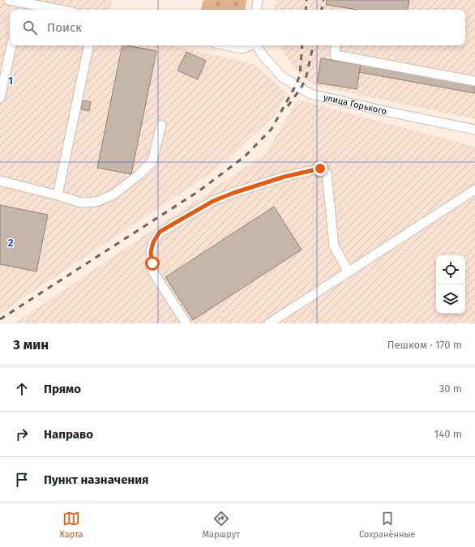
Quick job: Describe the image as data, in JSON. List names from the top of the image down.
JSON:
{
  "streets": {
    "street": ["улица Горького"]
  },
  "page": {
    "search": "Поиск",
    "heading": ["3 мин", "Пешком · 170 m"],
    "list": [
      ["Прямо", "30 m"],
      ["Направо", "140 m"],
      "Пункт назначения"
    ],
    "nav": ["Карта", "Маршрут", "Сохранённые"]
  },
  "grid": {
    "rows": ["1", "2"]
  }
}
